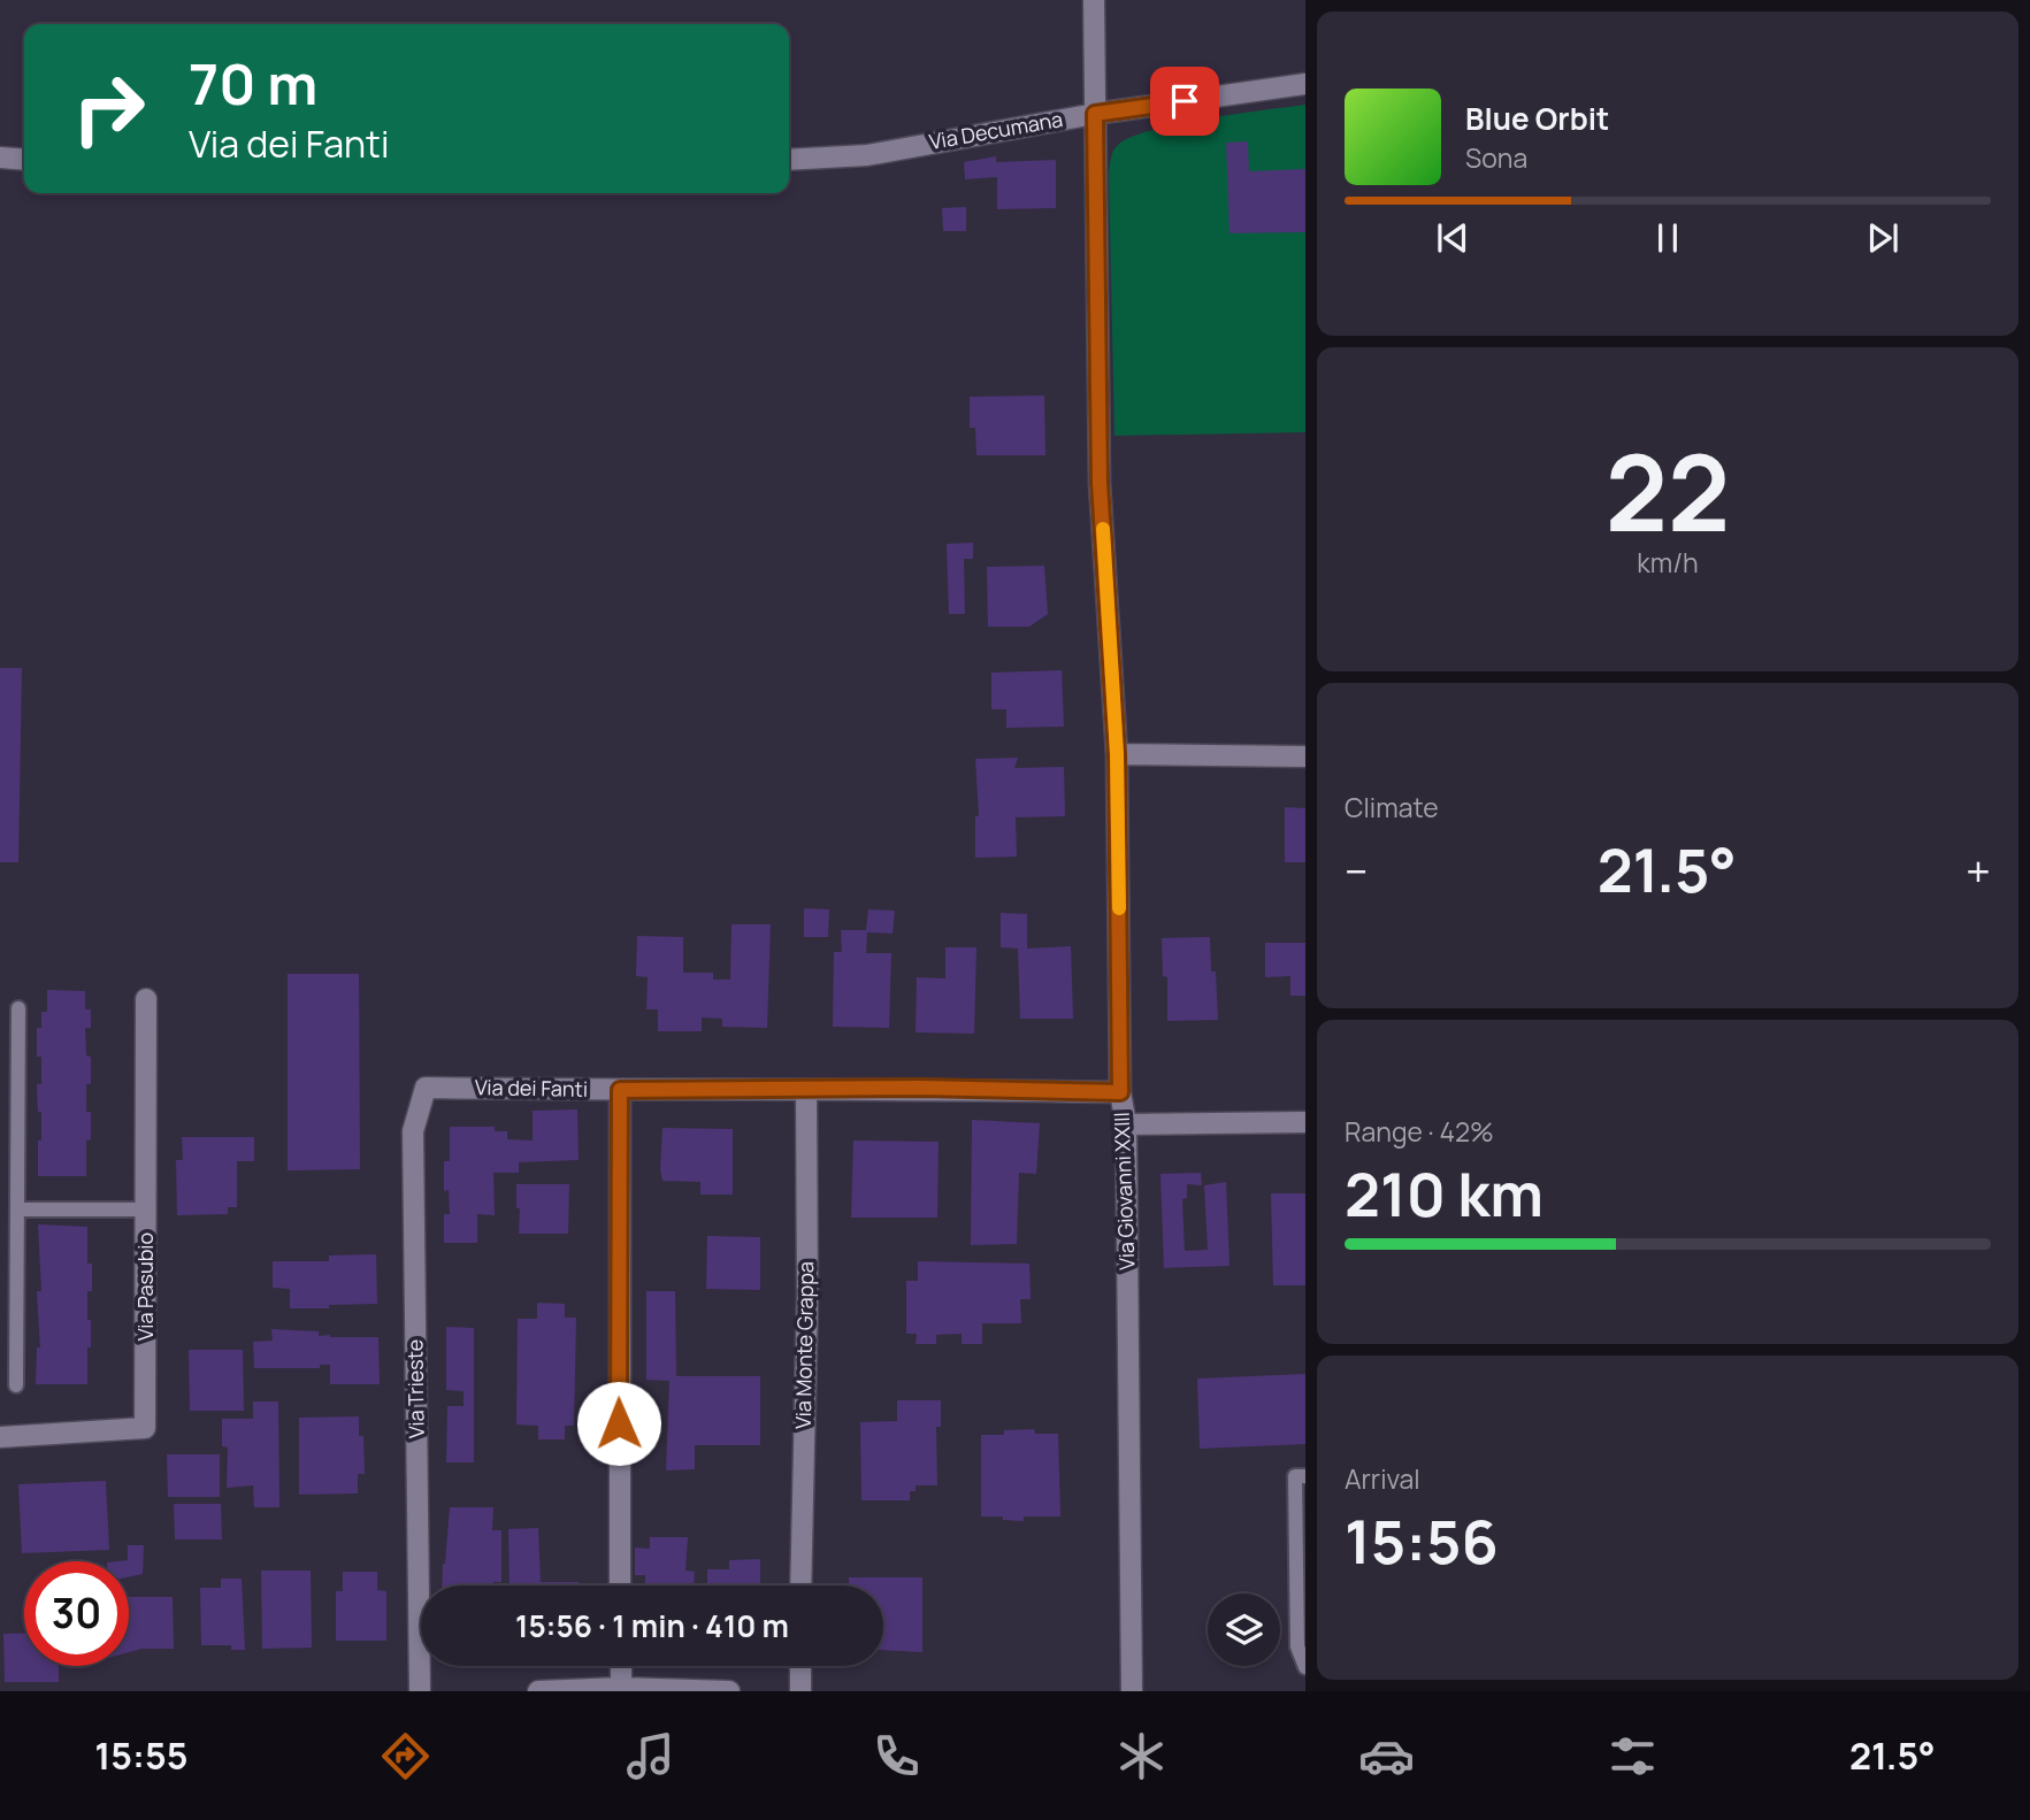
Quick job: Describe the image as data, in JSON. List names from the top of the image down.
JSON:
{
  "streets": {
    "street": [
      "Via Decumana",
      "Via dei Fanti",
      "Via Giovanni XXIII",
      "Via Pasubio",
      "Via Monte Grappa",
      "Via Trieste"
    ]
  },
  "crossings": [
    ["Via Decumana", "Via Giovanni XXIII"],
    ["Via dei Fanti", "Via Giovanni XXIII"],
    ["Via dei Fanti", "Via Monte Grappa"],
    ["Via dei Fanti", "Via Trieste"]
  ],
  "page": {
    "turn": ["70 m", "Via dei Fanti"],
    "song": ["Blue Orbit", "Sona"],
    "tile": [
      ["22", "km/h"],
      "Climate",
      ["Range · 42%", "210 km"],
      ["Arrival", "15:56"]
    ],
    "heat": ["−", "21.5°", "+"],
    "limit": "30",
    "trip": "15:56 · 1 min · 410 m",
    "tabs": ["15:55", "21.5°"]
  }
}
